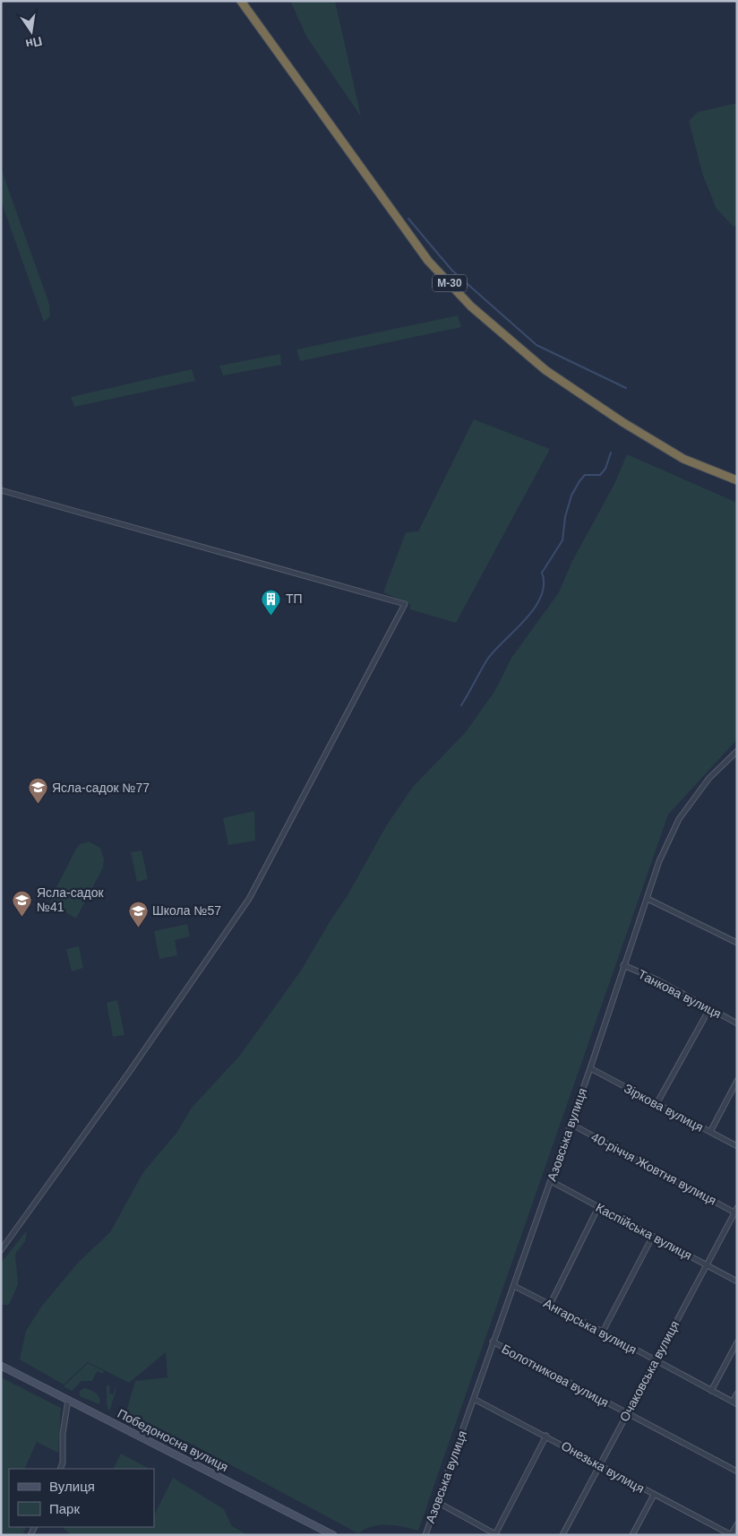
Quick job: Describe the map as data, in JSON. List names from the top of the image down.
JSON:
{
  "streets": {
    "highway": ["М-30"],
    "street": [
      "Танкова вулиця",
      "Зіркова вулиця",
      "Азовська вулиця",
      "40-річчя Жовтня вулиця",
      "Каспійська вулиця",
      "Ангарська вулиця",
      "Очаковська вулиця",
      "Болотникова вулиця",
      "Победоносна вулиця",
      "Онезька вулиця"
    ]
  },
  "crossings": [
    ["Танкова вулиця", "Азовська вулиця"],
    ["Зіркова вулиця", "Азовська вулиця"],
    ["Азовська вулиця", "40-річчя Жовтня вулиця"],
    ["Азовська вулиця", "Каспійська вулиця"],
    ["Азовська вулиця", "Ангарська вулиця"],
    ["Азовська вулиця", "Болотникова вулиця"],
    ["Азовська вулиця", "Онезька вулиця"],
    ["40-річчя Жовтня вулиця", "Очаковська вулиця"],
    ["Каспійська вулиця", "Очаковська вулиця"],
    ["Ангарська вулиця", "Очаковська вулиця"],
    ["Очаковська вулиця", "Болотникова вулиця"],
    ["Очаковська вулиця", "Онезька вулиця"]
  ],
  "places": {
    "building": ["ТП"],
    "school or university": ["Ясла-садок №77", "Ясла-садок №41", "Школа №57"]
  },
  "legend": ["Вулиця", "Парк"],
  "north": "bottom"
}
